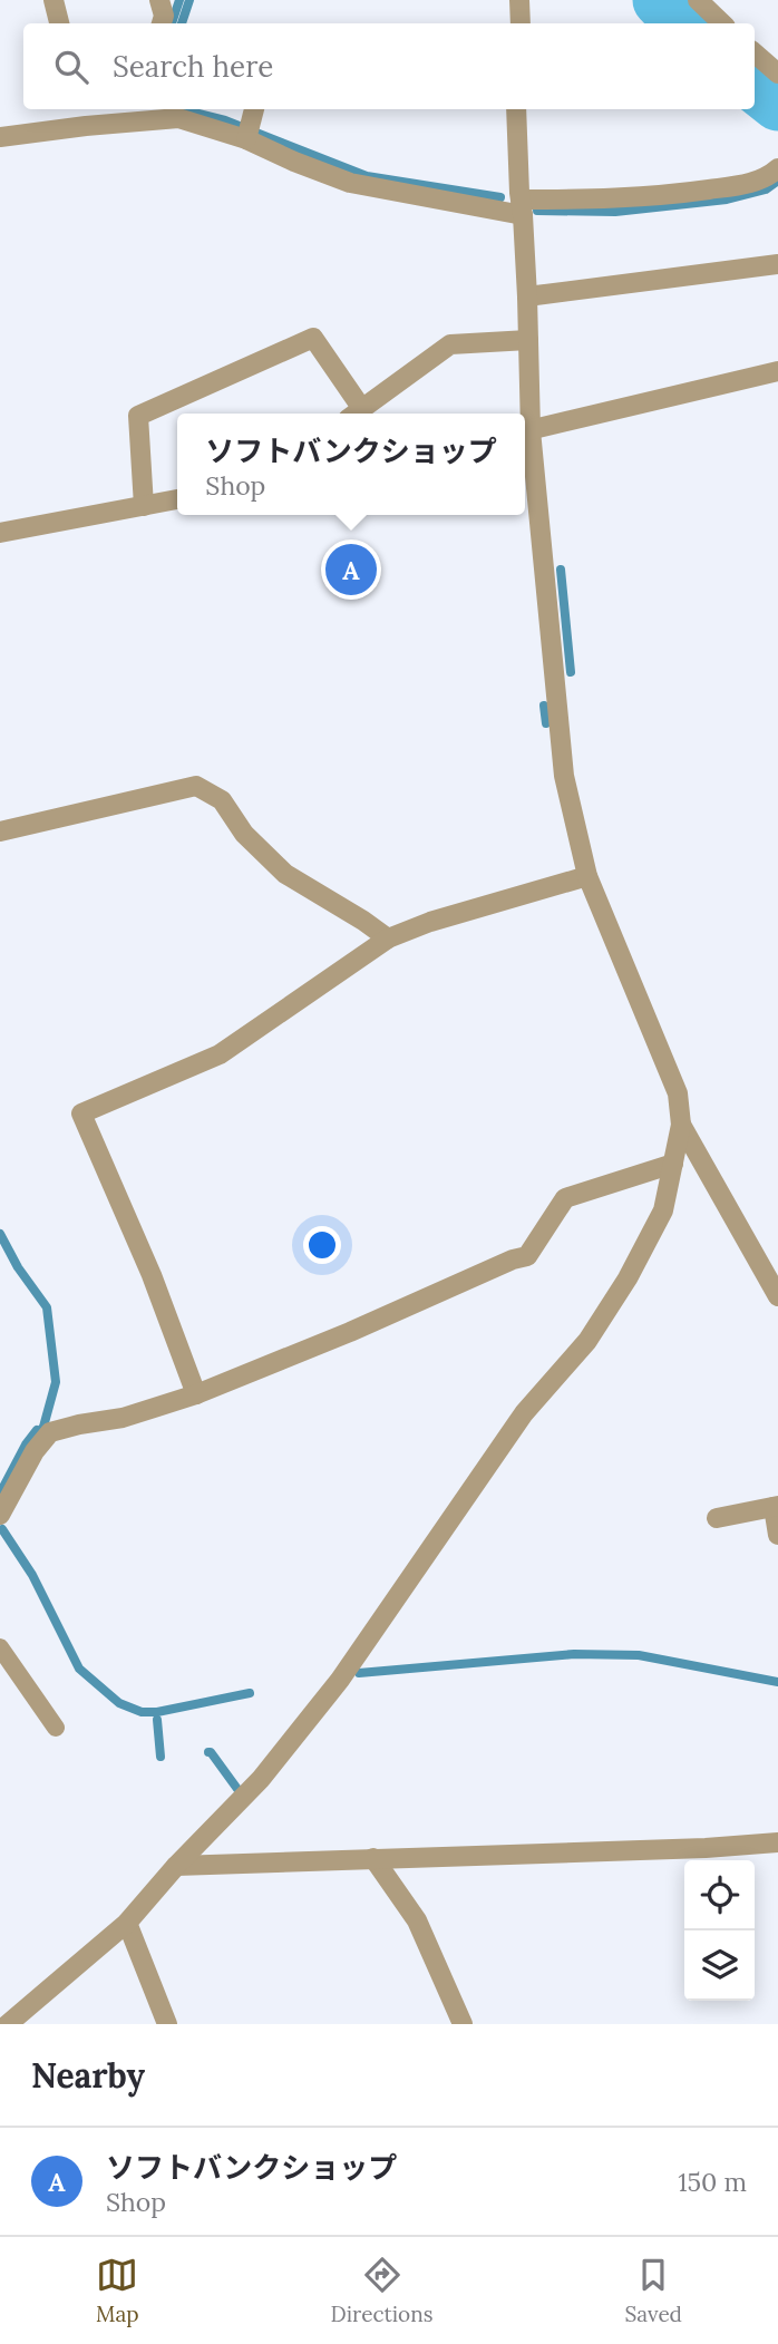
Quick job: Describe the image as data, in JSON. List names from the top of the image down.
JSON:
{
  "page": {
    "search": "Search here",
    "popup": ["ソフトバンクショップ", "Shop"],
    "pins": "A",
    "heading": "Nearby",
    "list": [
      {
        "mark": "A",
        "name": "ソフトバンクショップ",
        "note": "Shop",
        "value": "150 m"
      }
    ],
    "nav": ["Map", "Directions", "Saved"]
  }
}
